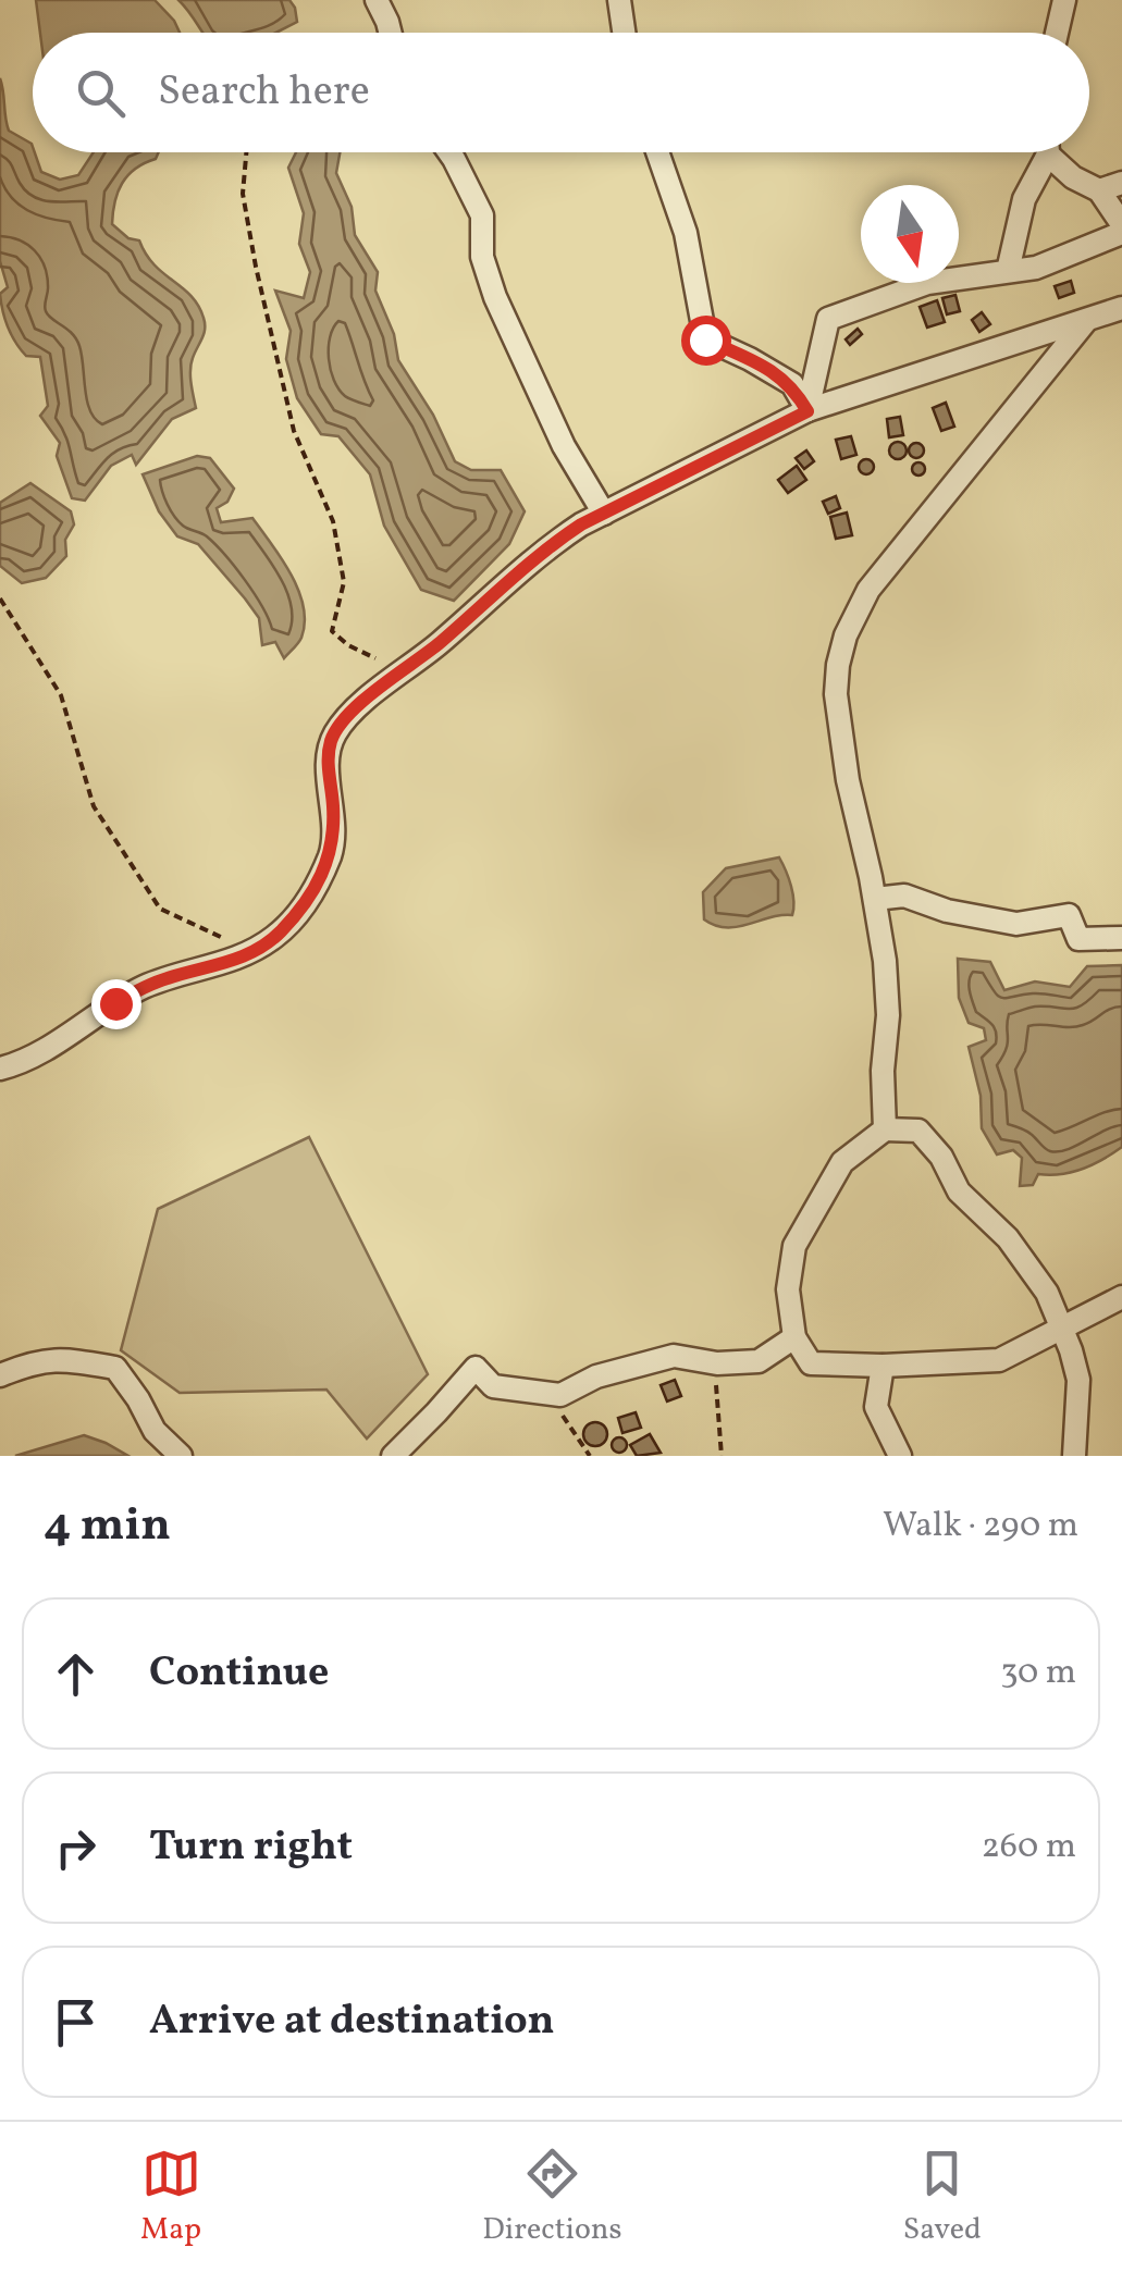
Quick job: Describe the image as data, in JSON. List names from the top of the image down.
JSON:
{
  "north": "bottom",
  "page": {
    "search": "Search here",
    "heading": ["4 min", "Walk · 290 m"],
    "list": [
      ["Continue", "30 m"],
      ["Turn right", "260 m"],
      "Arrive at destination"
    ],
    "nav": ["Map", "Directions", "Saved"]
  }
}
